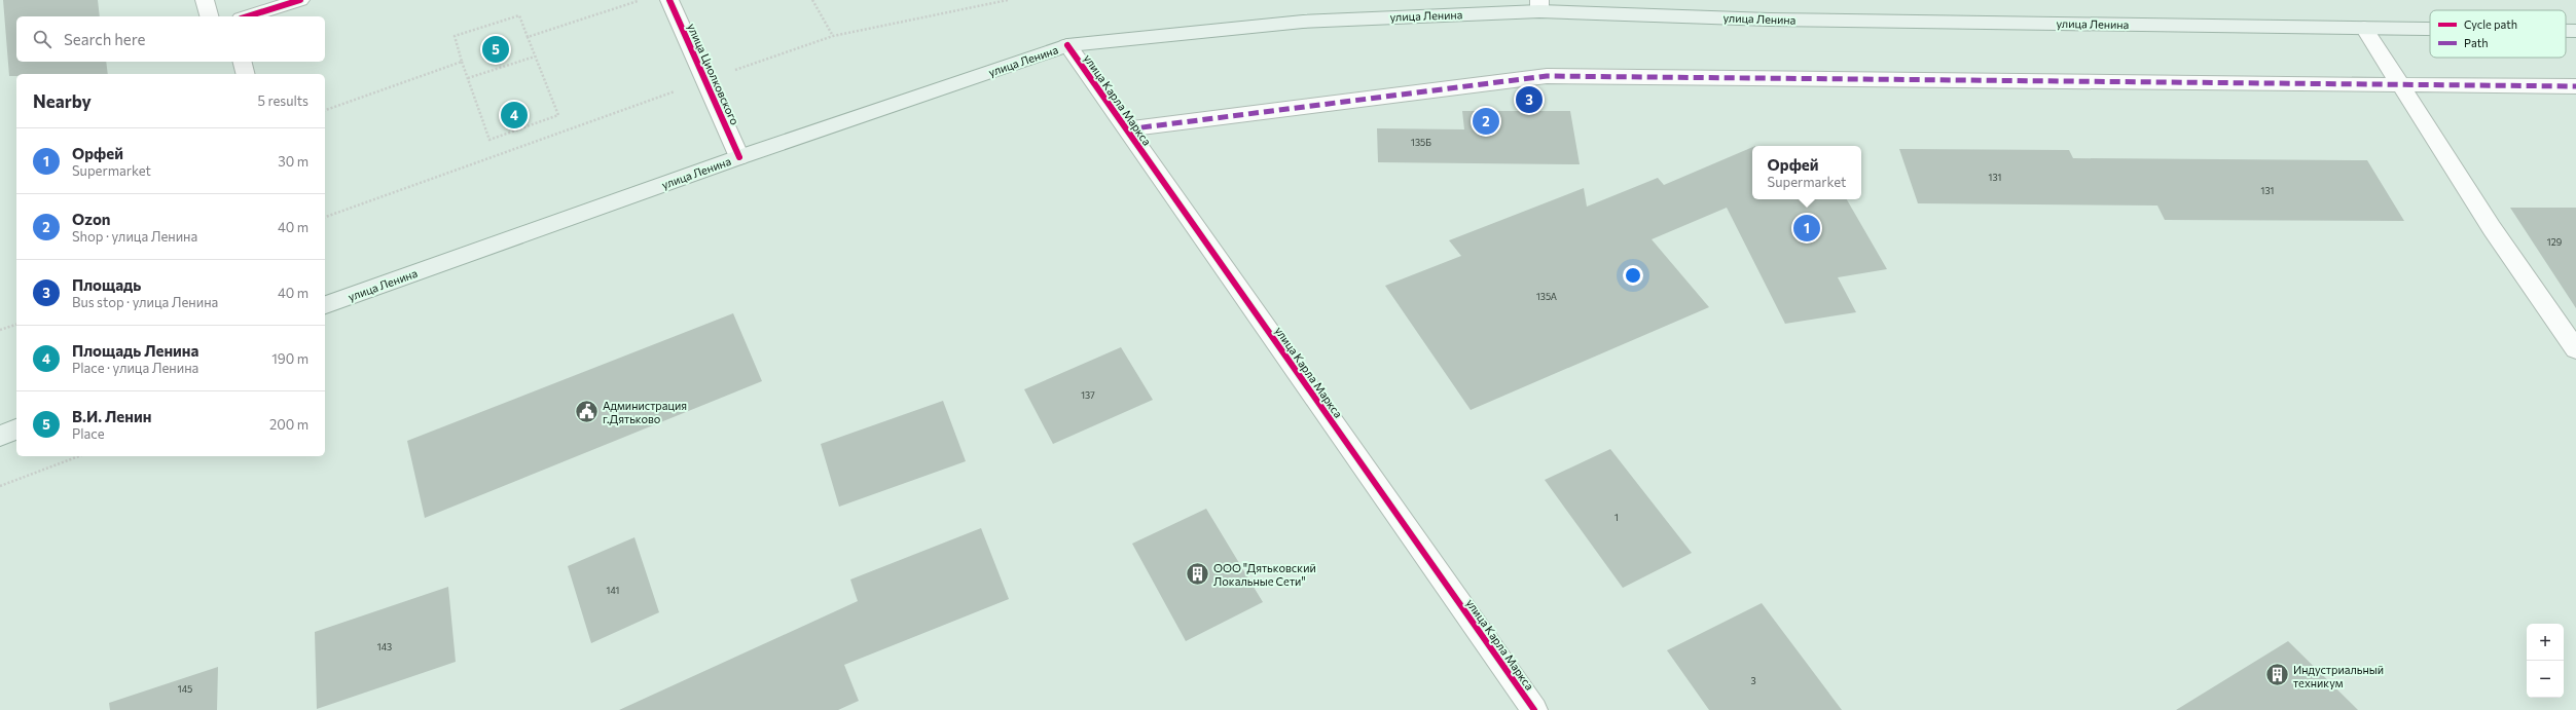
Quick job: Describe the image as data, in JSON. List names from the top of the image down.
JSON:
{
  "streets": {
    "main road": ["улица Ленина"],
    "street": ["улица Циолковского", "улица Карла Маркса"]
  },
  "crossings": [
    ["улица Ленина", "улица Циолковского"],
    ["улица Ленина", "улица Карла Маркса"]
  ],
  "places": {
    "public building": ["Администрация г.Дятьково"],
    "building": ["ООО \"Дятьковский Локальные Сети\"", "Индустриальный техникум"]
  },
  "house_numbers": [
    "135Б",
    "131",
    "131",
    "129",
    "135А",
    "137",
    "1",
    "141",
    "143",
    "3",
    "145"
  ],
  "legend": ["Cycle path", "Path"],
  "page": {
    "search": "Search here",
    "pins": [
      "5",
      "3",
      "4",
      "2",
      "1"
    ],
    "heading": ["Nearby", "5 results"],
    "list": [
      {
        "mark": "1",
        "name": "Орфей",
        "note": "Supermarket",
        "value": "30 m"
      },
      {
        "mark": "2",
        "name": "Ozon",
        "note": "Shop · улица Ленина",
        "value": "40 m"
      },
      {
        "mark": "3",
        "name": "Площадь",
        "note": "Bus stop · улица Ленина",
        "value": "40 m"
      },
      {
        "mark": "4",
        "name": "Площадь Ленина",
        "note": "Place · улица Ленина",
        "value": "190 m"
      },
      {
        "mark": "5",
        "name": "В.И. Ленин",
        "note": "Place",
        "value": "200 m"
      }
    ],
    "popup": ["Орфей", "Supermarket"],
    "map_buttons": ["+", "−"]
  }
}
